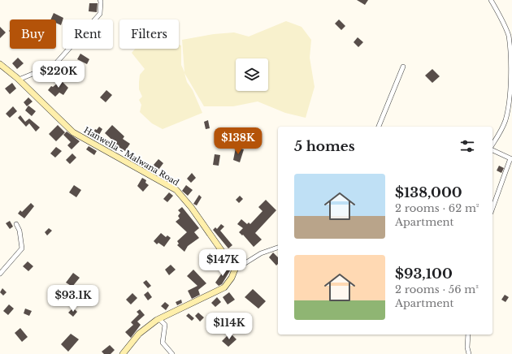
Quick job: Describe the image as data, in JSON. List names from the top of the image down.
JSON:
{
  "streets": {
    "street": ["Hanwella - Malwana Road"]
  },
  "page": {
    "chip": ["Buy", "Rent", "Filters"],
    "price": [
      "$220K",
      "$138K",
      "$147K",
      "$93.1K",
      "$114K"
    ],
    "heading": "5 homes",
    "list": [
      {
        "name": "$138,000",
        "note": "2 rooms · 62 m² · Apartment"
      },
      {
        "name": "$93,100",
        "note": "2 rooms · 56 m² · Apartment"
      }
    ]
  }
}
